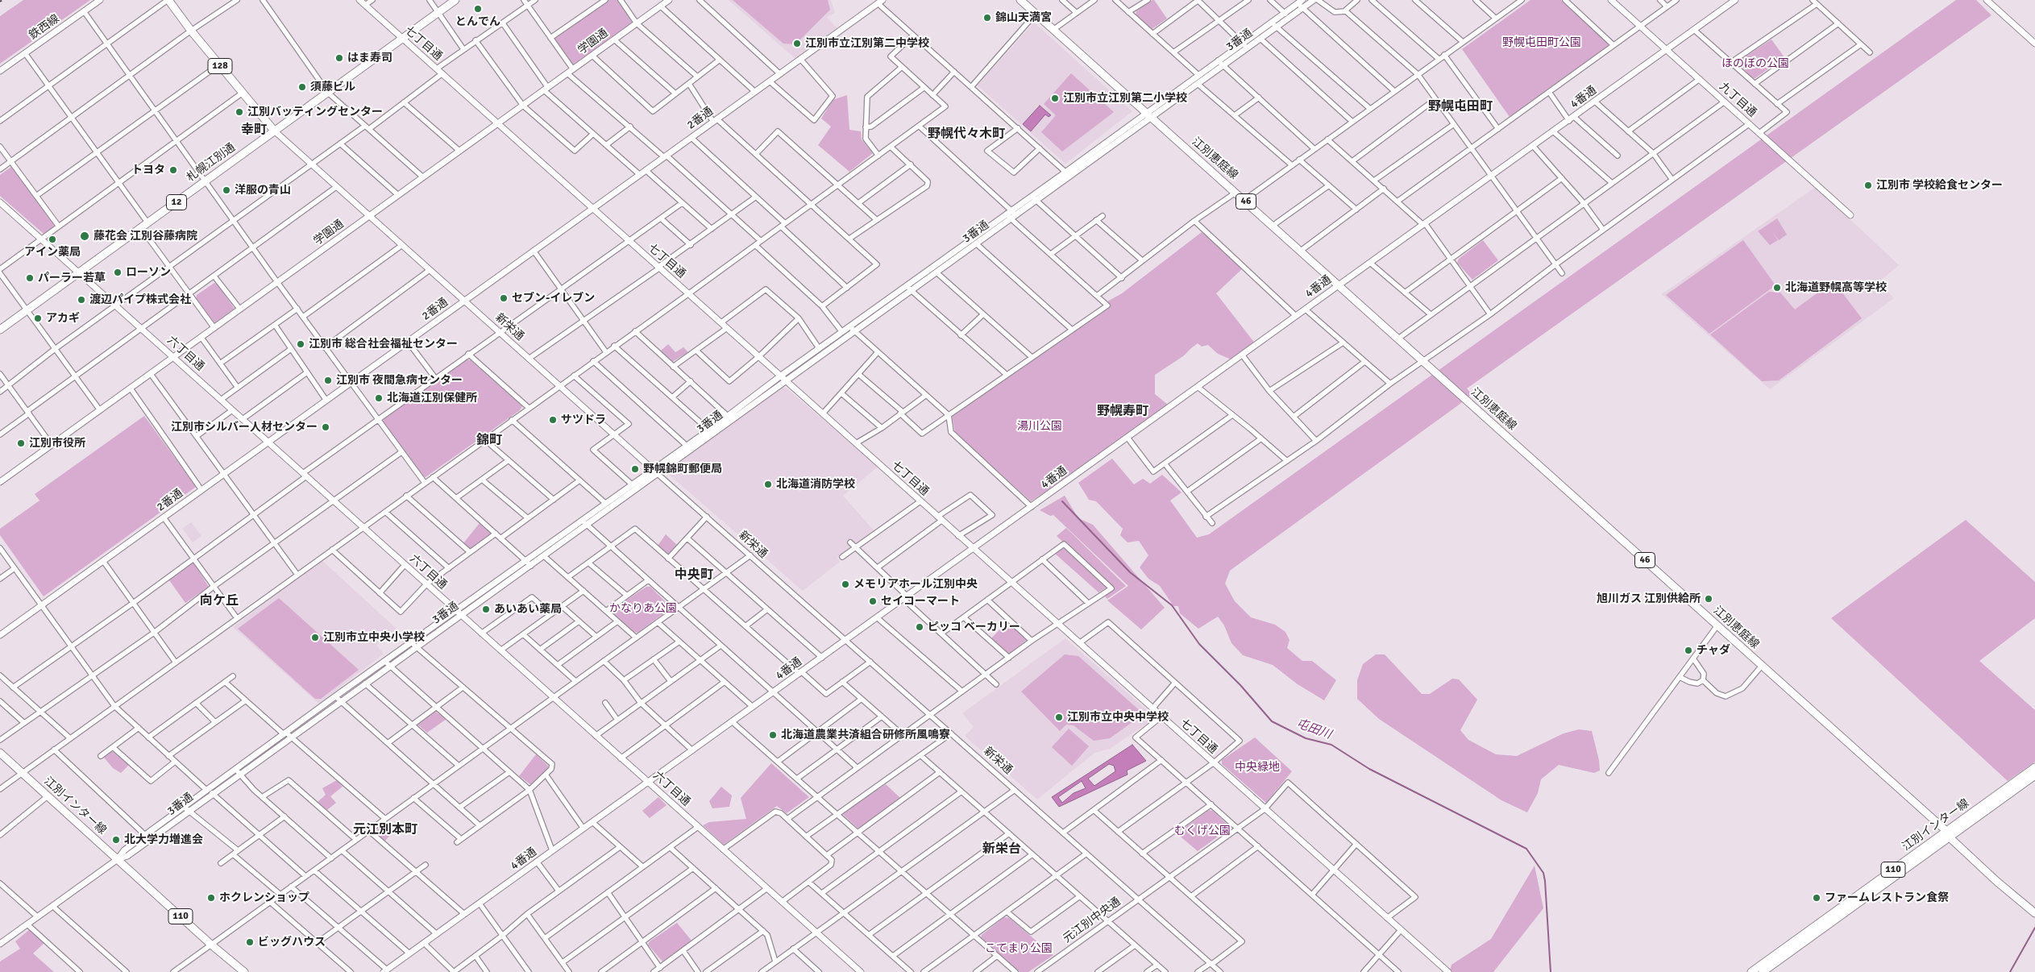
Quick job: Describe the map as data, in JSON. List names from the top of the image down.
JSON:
{
  "streets": {
    "main road": [
      "128",
      "江別恵庭線",
      "札幌江別通",
      "46",
      "12",
      "江別インター線",
      "110"
    ],
    "street": [
      "鉄西線",
      "3番通",
      "学園通",
      "七丁目通",
      "4番通",
      "九丁目通",
      "2番通",
      "新栄通",
      "六丁目通",
      "元江別中央通"
    ]
  },
  "crossings": [
    ["3番通", "七丁目通"],
    ["3番通", "江別恵庭線"],
    ["3番通", "新栄通"],
    ["3番通", "六丁目通"],
    ["3番通", "江別インター線"],
    ["学園通", "七丁目通"],
    ["学園通", "新栄通"],
    ["学園通", "六丁目通"],
    ["七丁目通", "4番通"],
    ["七丁目通", "2番通"],
    ["七丁目通", "札幌江別通"],
    ["七丁目通", "元江別中央通"],
    ["128", "札幌江別通"],
    ["128", "新栄通"],
    ["4番通", "九丁目通"],
    ["4番通", "江別恵庭線"],
    ["4番通", "新栄通"],
    ["4番通", "六丁目通"],
    ["2番通", "新栄通"],
    ["2番通", "六丁目通"],
    ["江別恵庭線", "江別インター線"],
    ["札幌江別通", "新栄通"],
    ["札幌江別通", "六丁目通"],
    ["新栄通", "元江別中央通"]
  ],
  "districts": [
    "野幌屯田町",
    "幸町",
    "野幌代々木町",
    "野幌寿町",
    "錦町",
    "中央町",
    "向ケ丘",
    "元江別本町",
    "新栄台"
  ],
  "water": ["屯田川"],
  "parks": [
    "野幌屯田町公園",
    "ほのぼの公園",
    "湯川公園",
    "かなりあ公園",
    "中央緑地",
    "むくげ公園",
    "こてまり公園"
  ],
  "places": [
    "とんでん",
    "錦山天満宮",
    "江別市立江別第二中学校",
    "はま寿司",
    "須藤ビル",
    "江別市立江別第二小学校",
    "江別バッティングセンター",
    "トヨタ",
    "江別市 学校給食センター",
    "洋服の青山",
    "藤花会 江別谷藤病院",
    "アイン薬局",
    "ローソン",
    "パーラー若草",
    "北海道野幌高等学校",
    "セブン-イレブン",
    "渡辺パイプ株式会社",
    "アカギ",
    "江別市 総合社会福祉センター",
    "江別市 夜間急病センター",
    "北海道江別保健所",
    "サツドラ",
    "江別市シルバー人材センター",
    "江別市役所",
    "野幌錦町郵便局",
    "北海道消防学校",
    "メモリアホール江別中央",
    "旭川ガス 江別供給所",
    "セイコーマート",
    "あいあい薬局",
    "ピッコ ベーカリー",
    "江別市立中央小学校",
    "チャダ",
    "江別市立中央中学校",
    "北海道農業共済組合研修所風鳴寮",
    "北大学力増進会",
    "ホクレンショップ",
    "ファームレストラン食祭",
    "ビッグハウス"
  ]
}
